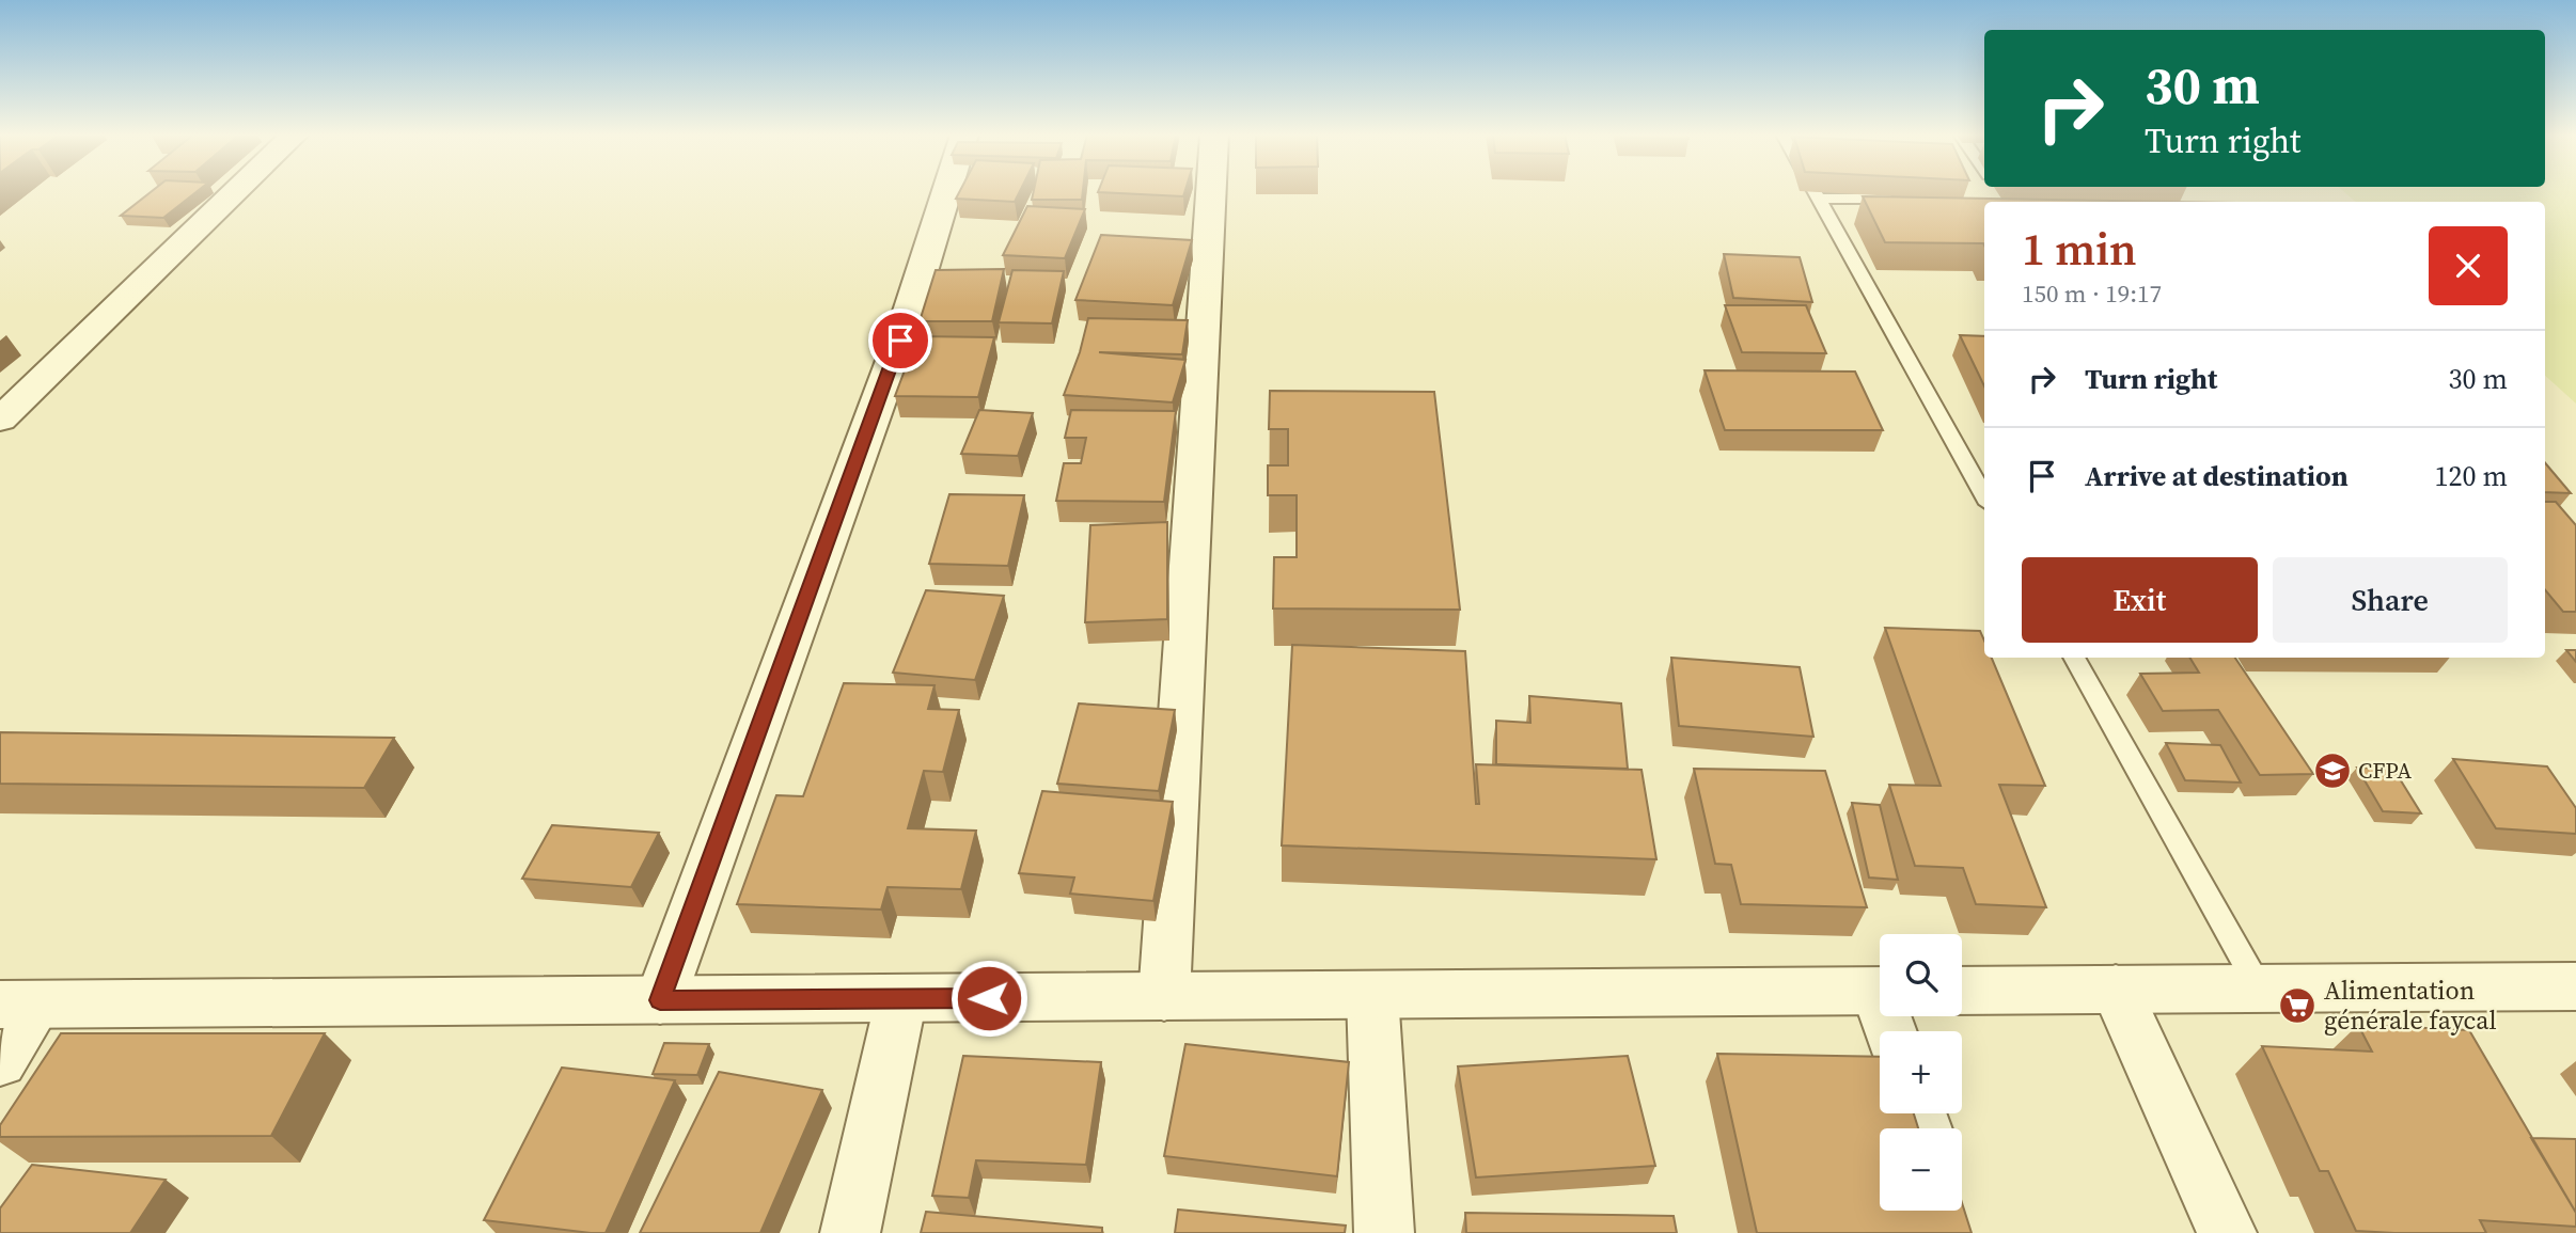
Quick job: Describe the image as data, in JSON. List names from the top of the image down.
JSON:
{
  "places": {
    "school or university": ["CFPA"],
    "supermarket": ["Alimentation générale faycal"]
  },
  "page": {
    "turn": ["30 m", "Turn right"],
    "heading": ["1 min", "150 m · 19:17"],
    "list": [
      {
        "name": "Turn right",
        "value": "30 m"
      },
      {
        "name": "Arrive at destination",
        "value": "120 m"
      }
    ],
    "buttons": ["Exit", "Share"],
    "map_buttons": ["+", "−"]
  }
}
